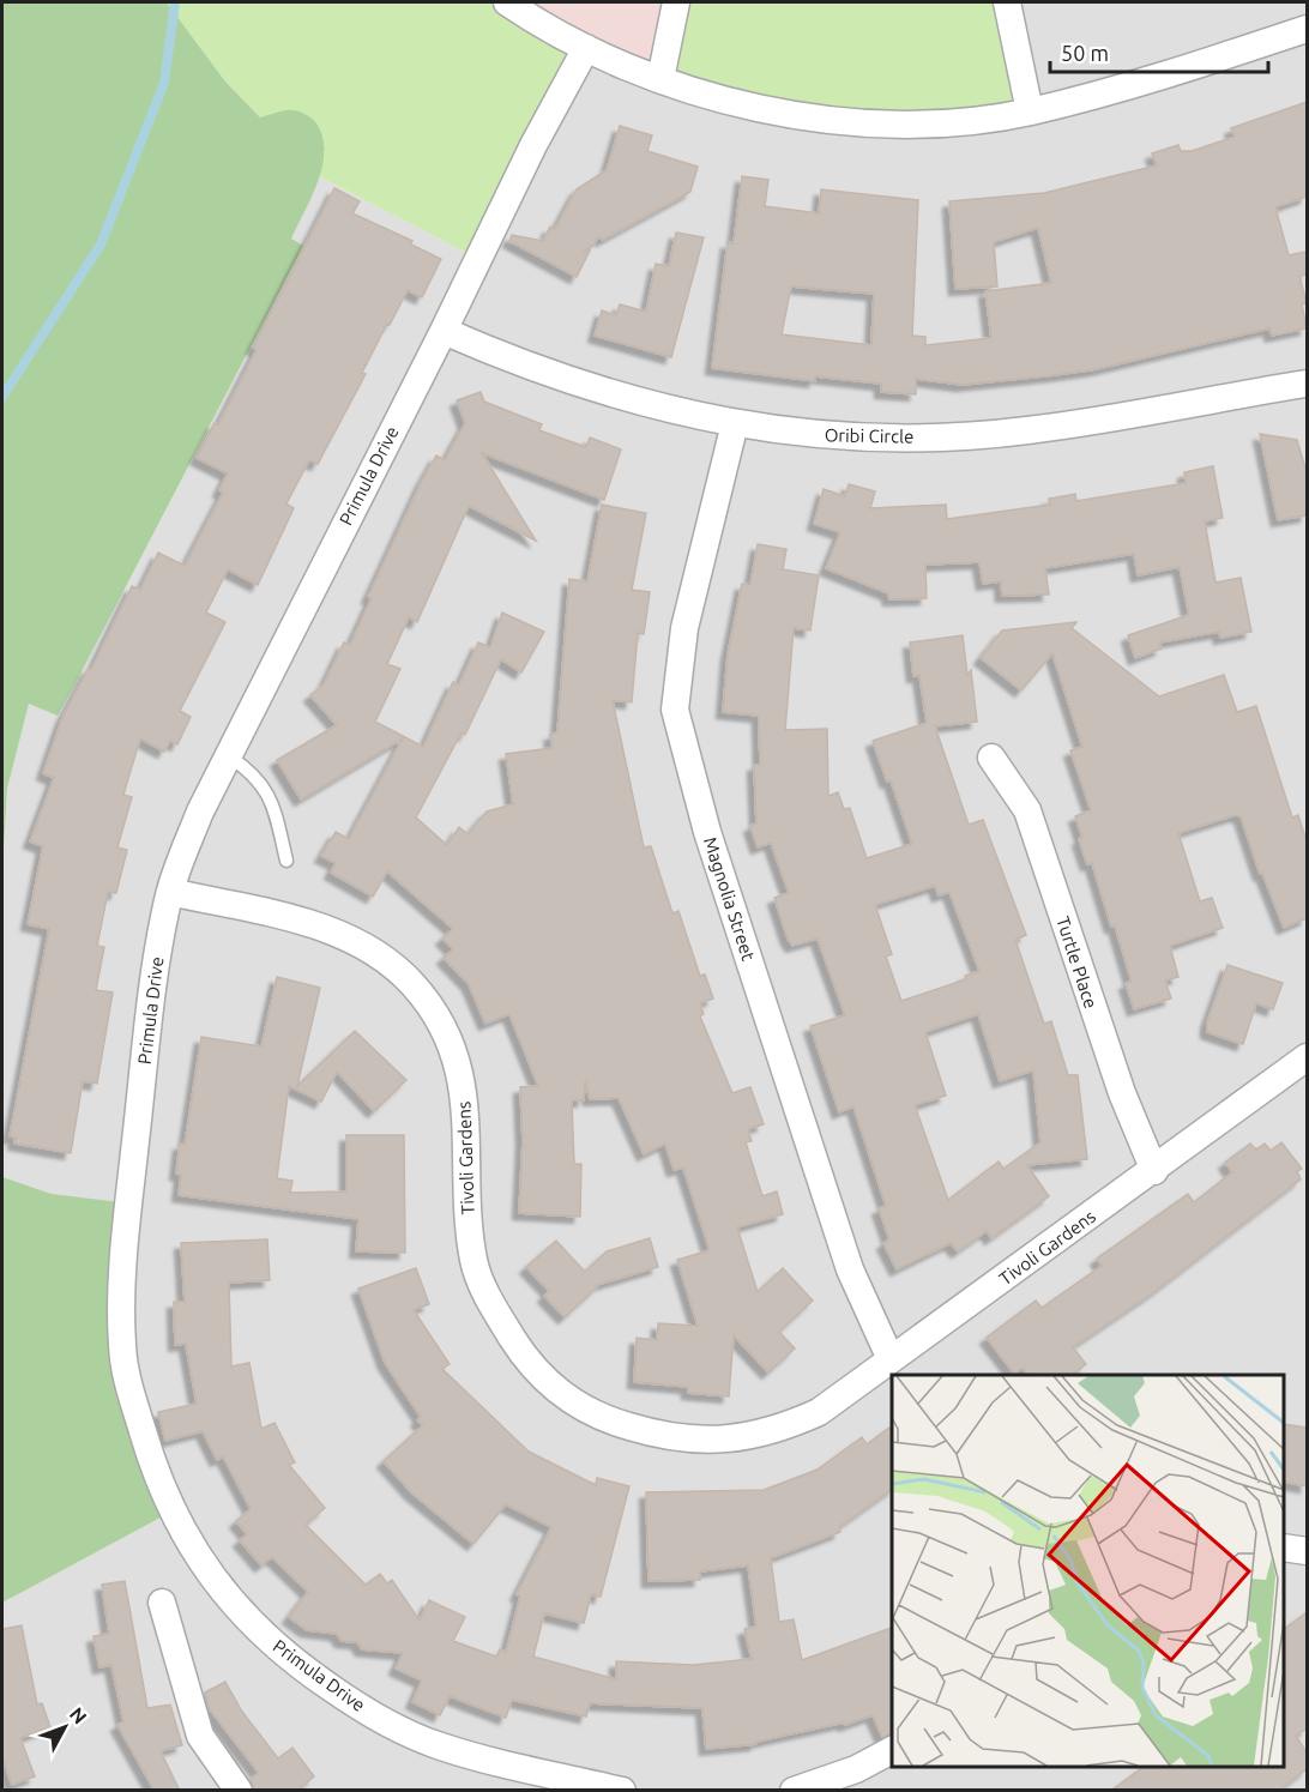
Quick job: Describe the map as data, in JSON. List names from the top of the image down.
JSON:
{
  "streets": {
    "street": [
      "Oribi Circle",
      "Primula Drive",
      "Magnolia Street",
      "Turtle Place",
      "Tivoli Gardens"
    ]
  },
  "crossings": [
    ["Oribi Circle", "Primula Drive"],
    ["Oribi Circle", "Magnolia Street"],
    ["Primula Drive", "Tivoli Gardens"],
    ["Magnolia Street", "Tivoli Gardens"],
    ["Turtle Place", "Tivoli Gardens"]
  ],
  "scale_bar": "50 m",
  "north": "top right"
}
